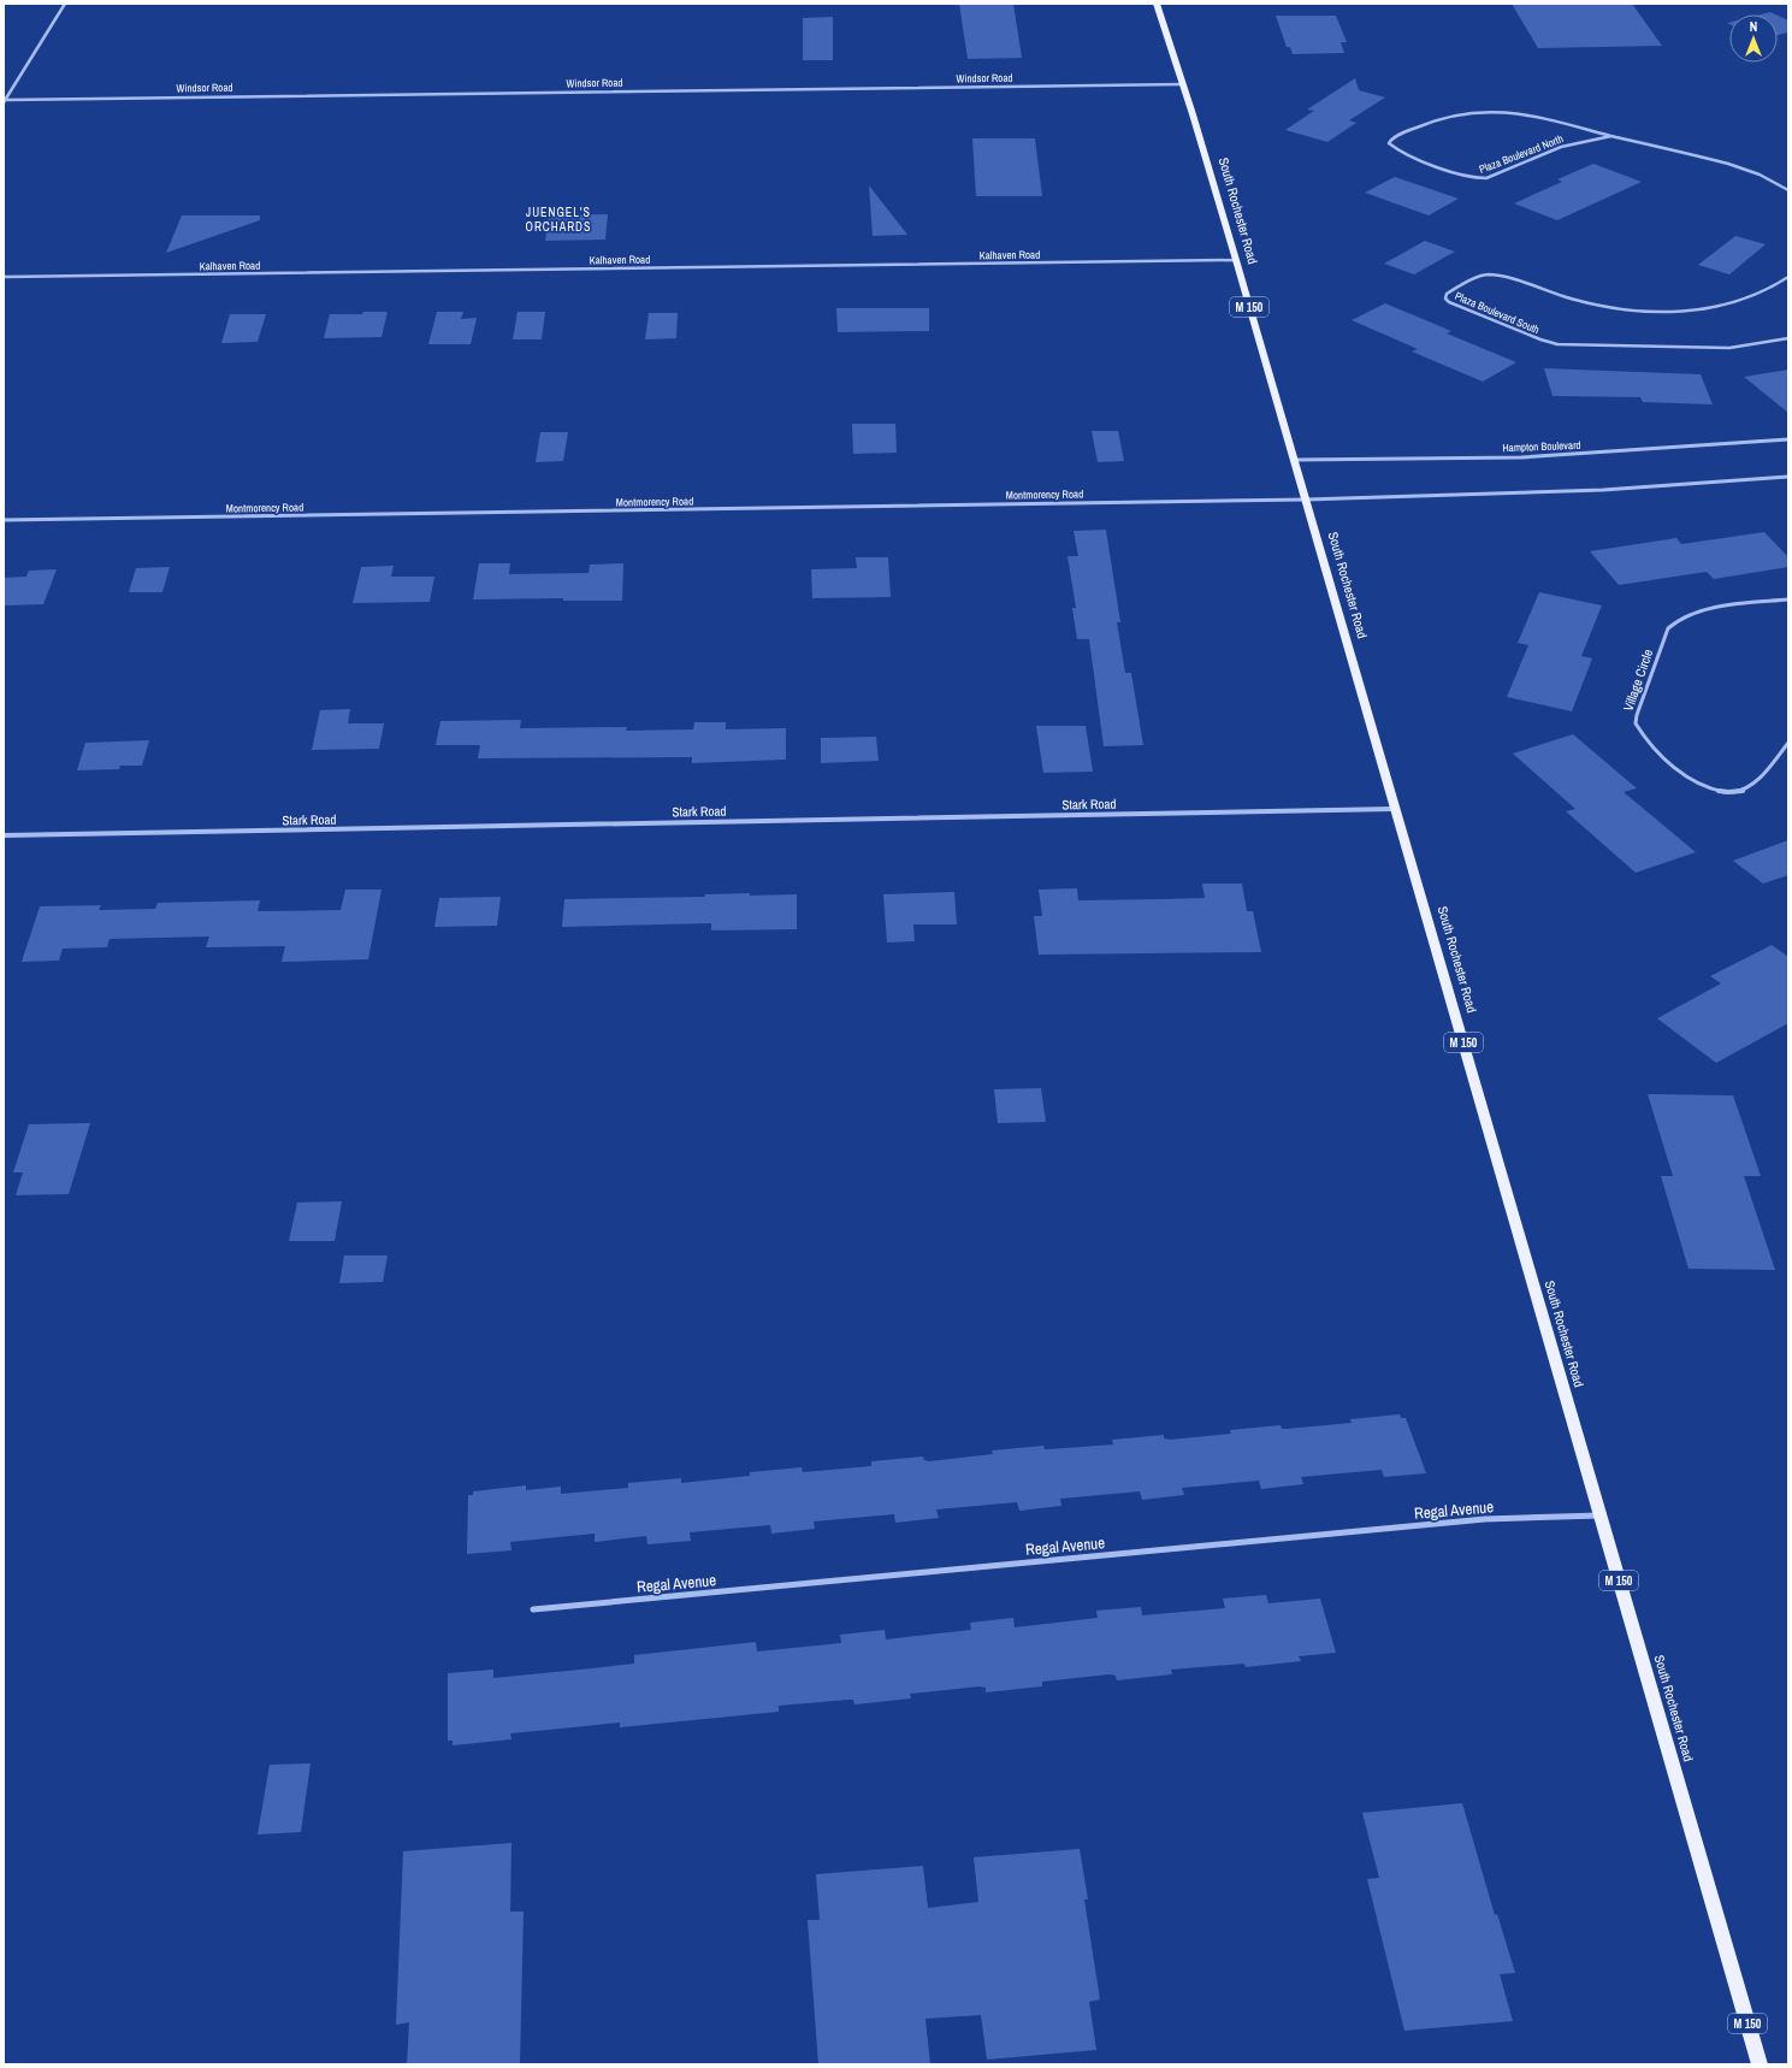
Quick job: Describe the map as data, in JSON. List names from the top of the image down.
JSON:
{
  "streets": {
    "main road": ["South Rochester Road", "M 150"],
    "street": [
      "Windsor Road",
      "Plaza Boulevard North",
      "Kalhaven Road",
      "Plaza Boulevard South",
      "Hampton Boulevard",
      "Montmorency Road",
      "Village Circle",
      "Stark Road",
      "Regal Avenue"
    ]
  },
  "crossings": [
    ["Windsor Road", "South Rochester Road"],
    ["South Rochester Road", "Kalhaven Road"],
    ["South Rochester Road", "Hampton Boulevard"],
    ["South Rochester Road", "Montmorency Road"],
    ["South Rochester Road", "Stark Road"],
    ["South Rochester Road", "Regal Avenue"]
  ],
  "districts": ["JUENGEL'S ORCHARDS"],
  "north": "top"
}
